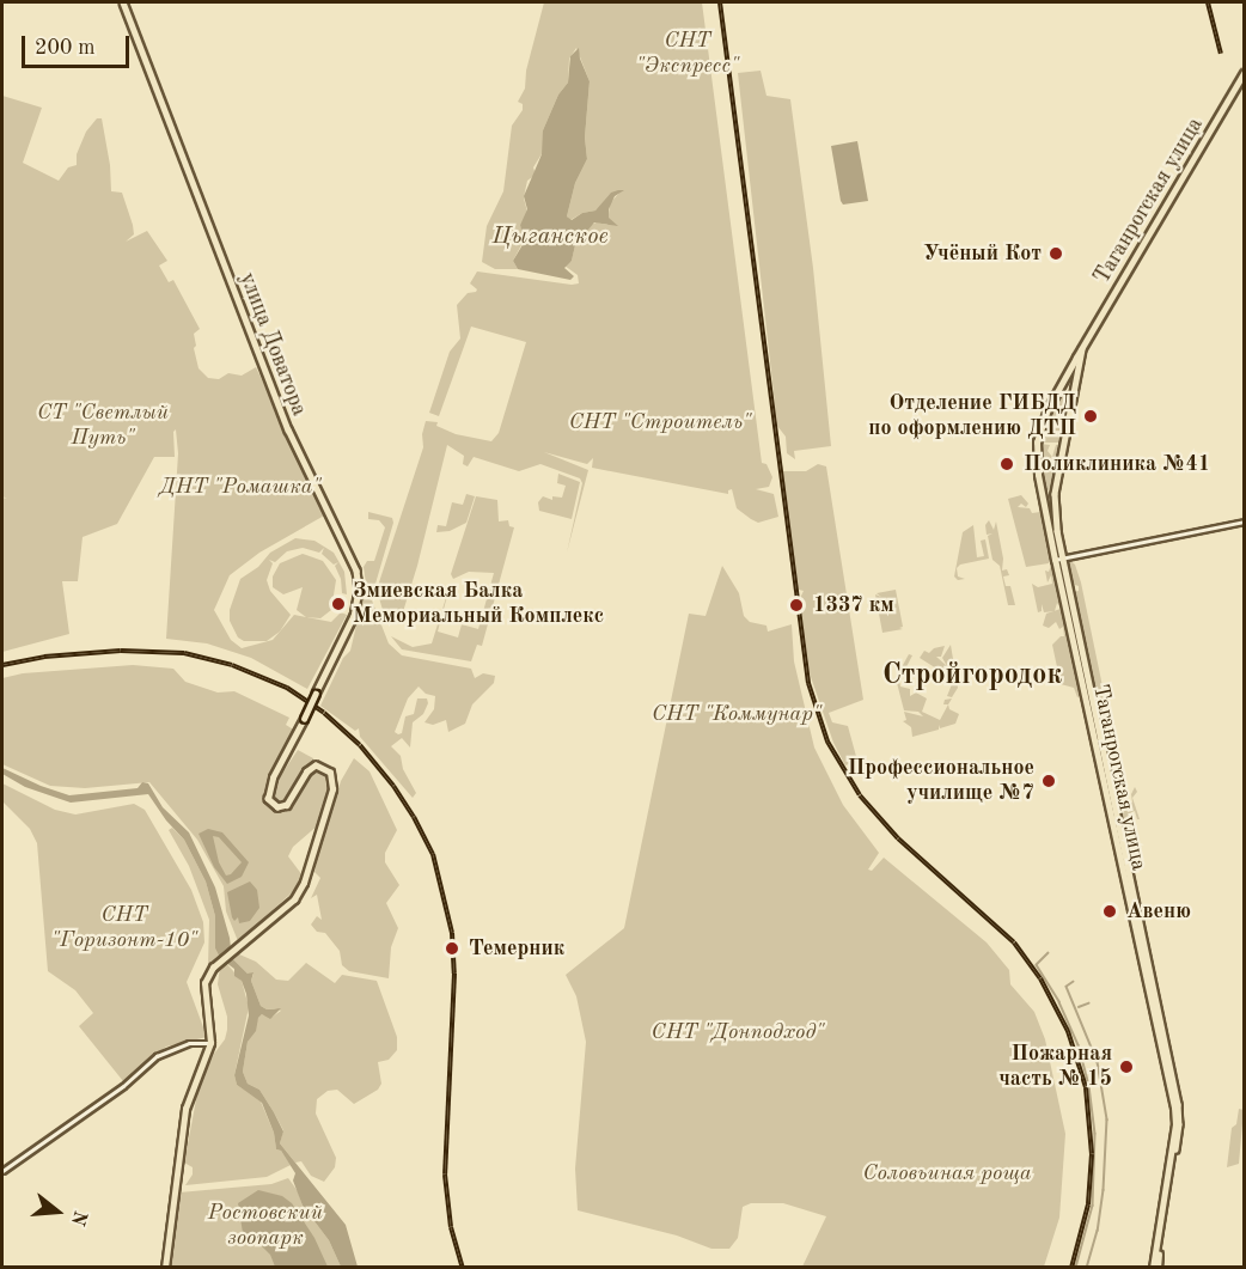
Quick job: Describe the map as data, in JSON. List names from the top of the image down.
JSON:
{
  "streets": {
    "main road": ["Таганрогская улица", "улица Доватора"]
  },
  "districts": ["Стройгородок"],
  "water": ["Цыганское"],
  "parks": [
    "СНТ \"Экспресс\"",
    "СТ \"Светлый Путь\"",
    "СНТ \"Строитель\"",
    "ДНТ \"Ромашка\"",
    "СНТ \"Коммунар\"",
    "СНТ \"Горизонт-10\"",
    "СНТ \"Донподход\"",
    "Соловьиная роща",
    "Ростовский зоопарк"
  ],
  "places": [
    "Учёный Кот",
    "Отделение ГИБДД по оформлению ДТП",
    "Поликлиника №41",
    "Змиевская Балка Мемориальный Комплекс",
    "1337 км",
    "Профессиональное училище №7",
    "Авеню",
    "Темерник",
    "Пожарная часть № 15"
  ],
  "scale_bar": "200 m",
  "north": "right"
}
